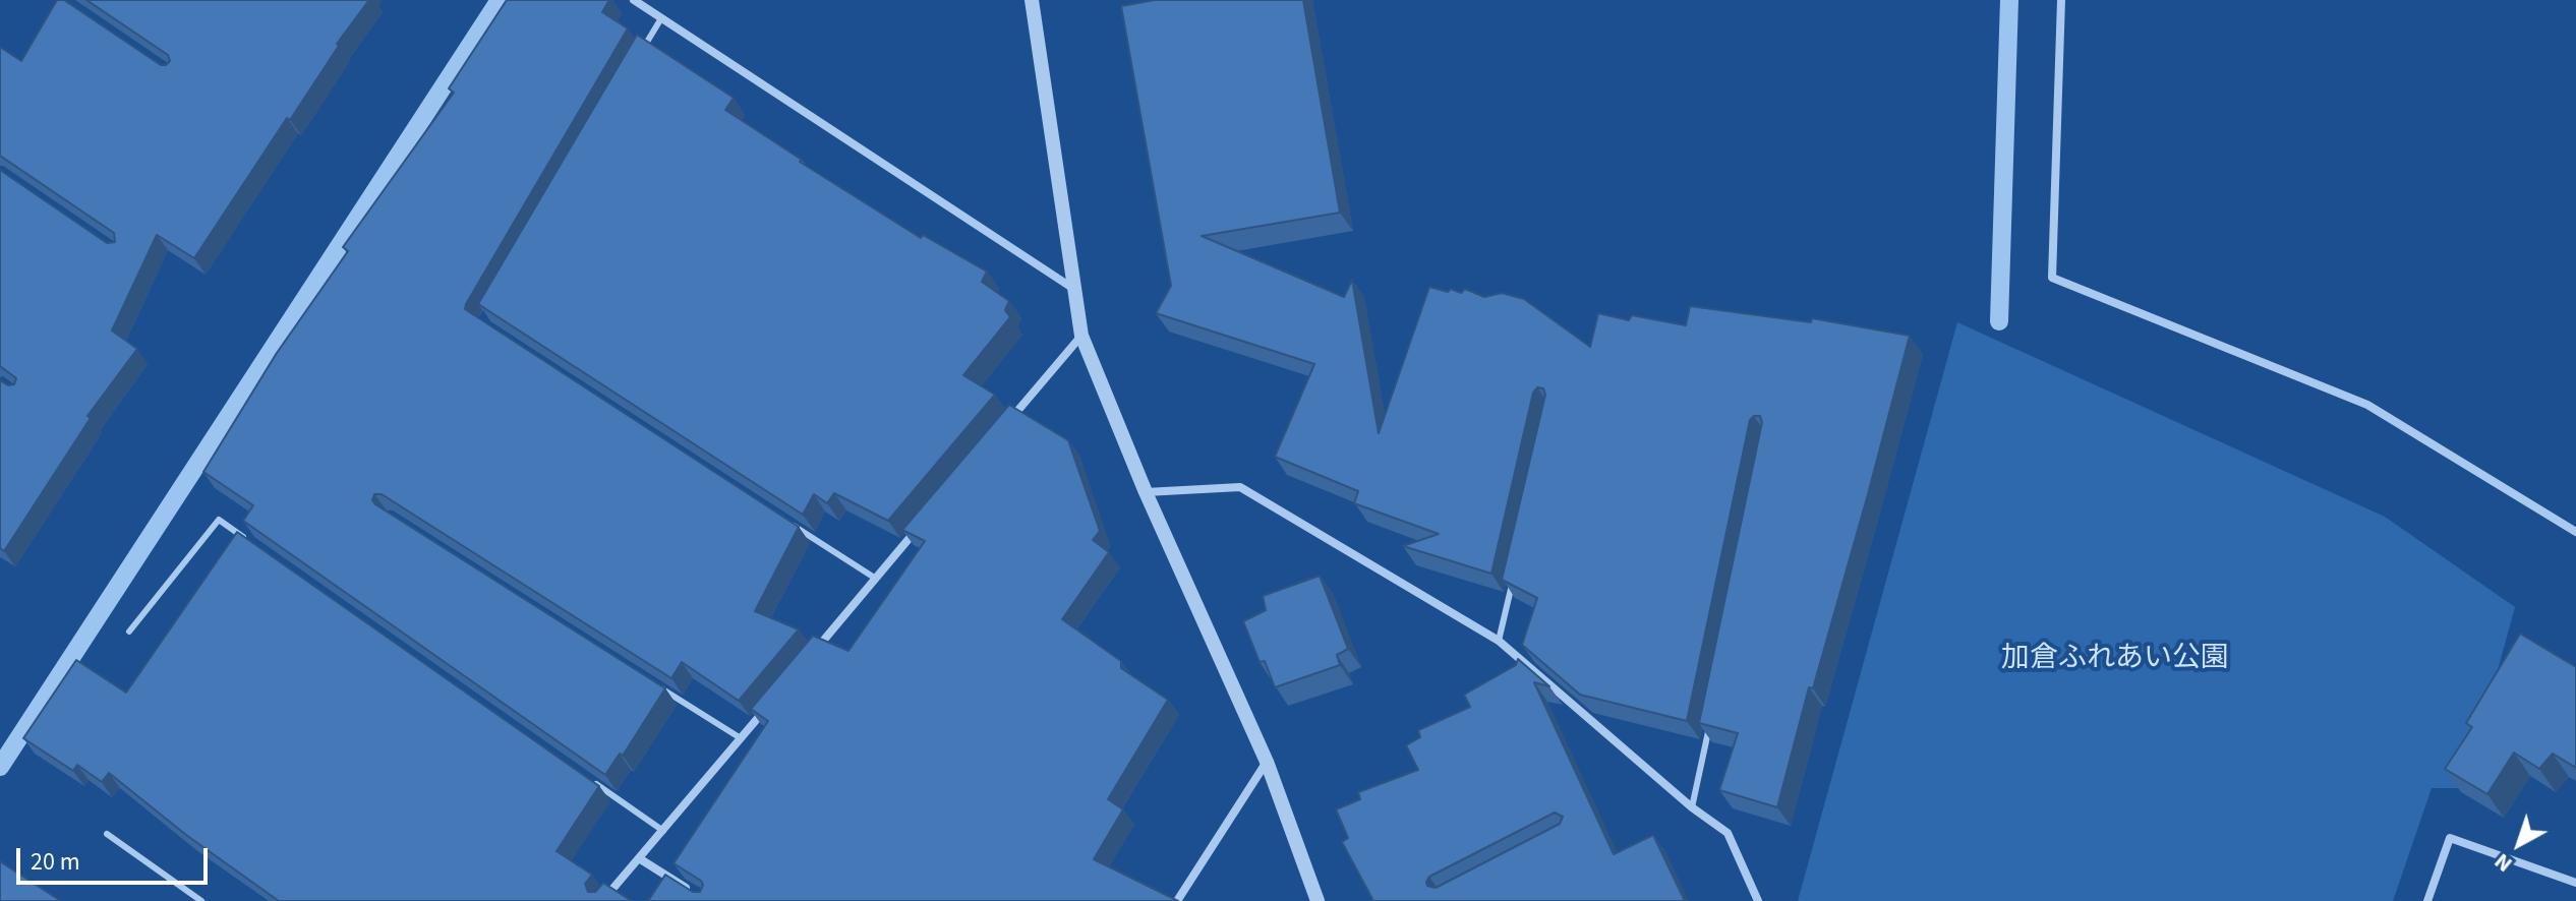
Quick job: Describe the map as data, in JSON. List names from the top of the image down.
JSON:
{
  "parks": ["加倉ふれあい公園"],
  "scale_bar": "20 m",
  "north": "bottom left"
}
